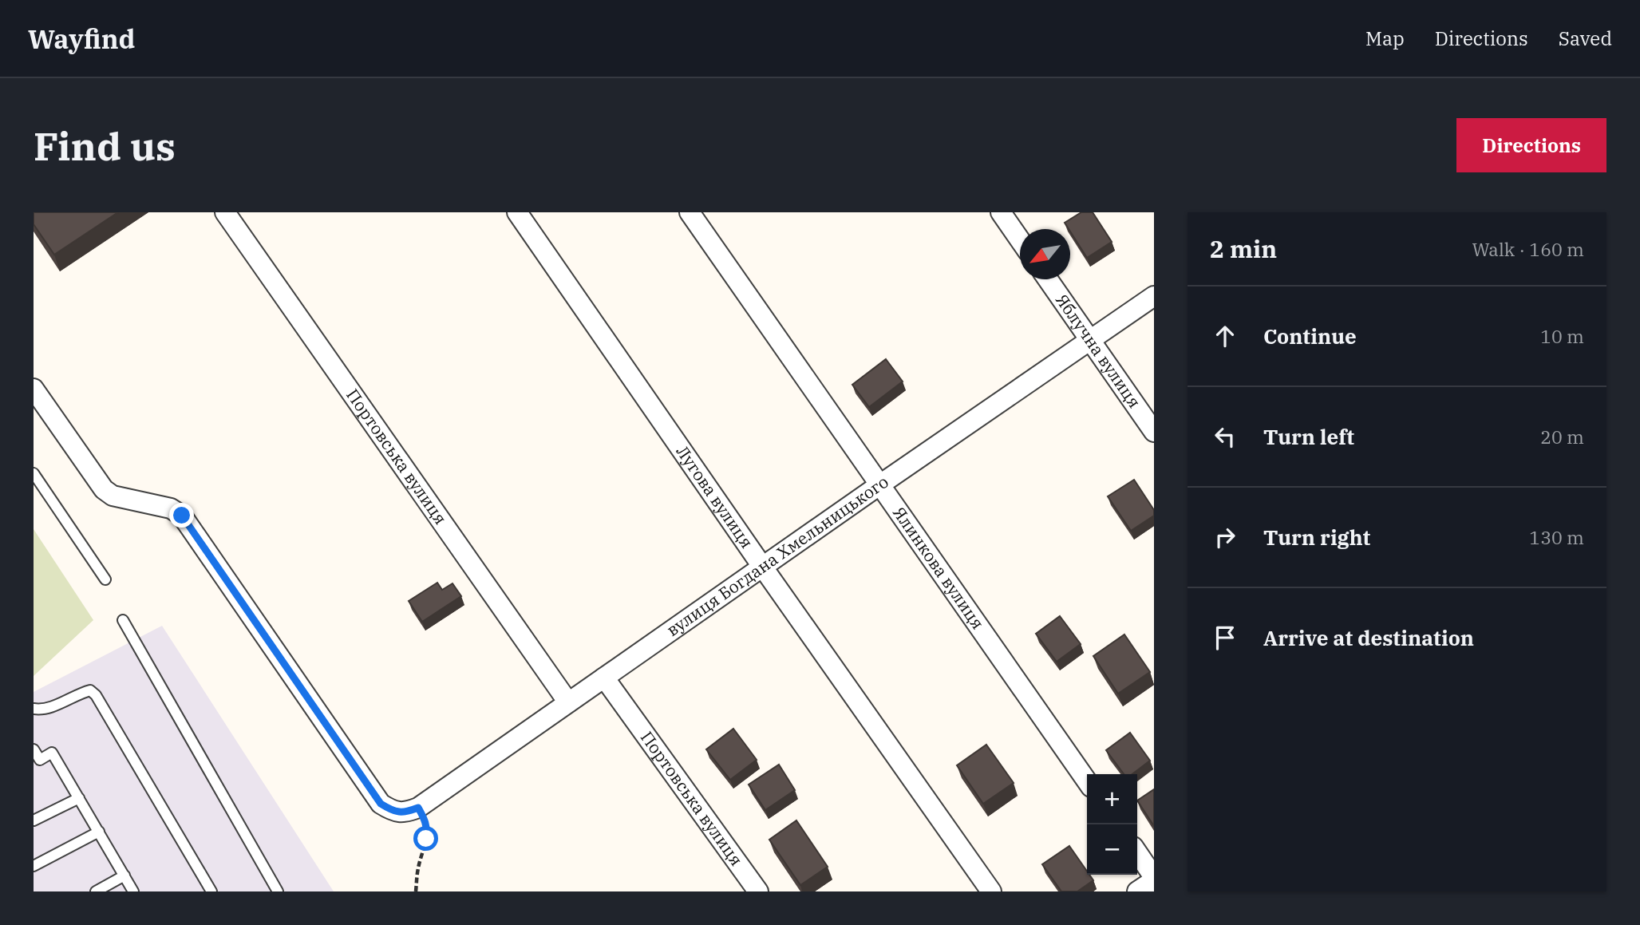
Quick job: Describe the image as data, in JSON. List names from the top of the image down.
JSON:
{
  "streets": {
    "street": [
      "Яблучна вулиця",
      "Портовська вулиця",
      "Лугова вулиця",
      "вулиця Богдана Хмельницького",
      "Ялинкова вулиця"
    ]
  },
  "crossings": [
    ["Яблучна вулиця", "вулиця Богдана Хмельницького"],
    ["Портовська вулиця", "вулиця Богдана Хмельницького"],
    ["Лугова вулиця", "вулиця Богдана Хмельницького"],
    ["вулиця Богдана Хмельницького", "Ялинкова вулиця"]
  ],
  "north": "bottom left",
  "page": {
    "header": "Wayfind",
    "nav": ["Map", "Directions", "Saved"],
    "buttons": "Directions",
    "title": "Find us",
    "heading": ["2 min", "Walk · 160 m"],
    "list": [
      ["Continue", "10 m"],
      ["Turn left", "20 m"],
      ["Turn right", "130 m"],
      "Arrive at destination"
    ],
    "map_buttons": ["+", "−"]
  }
}
